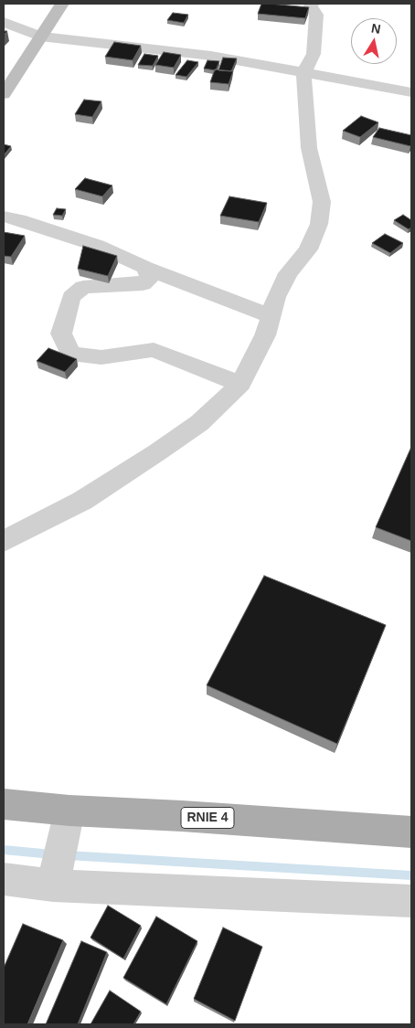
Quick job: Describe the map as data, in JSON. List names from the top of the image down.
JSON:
{
  "streets": {
    "main road": ["RNIE 4"]
  },
  "north": "top"
}
